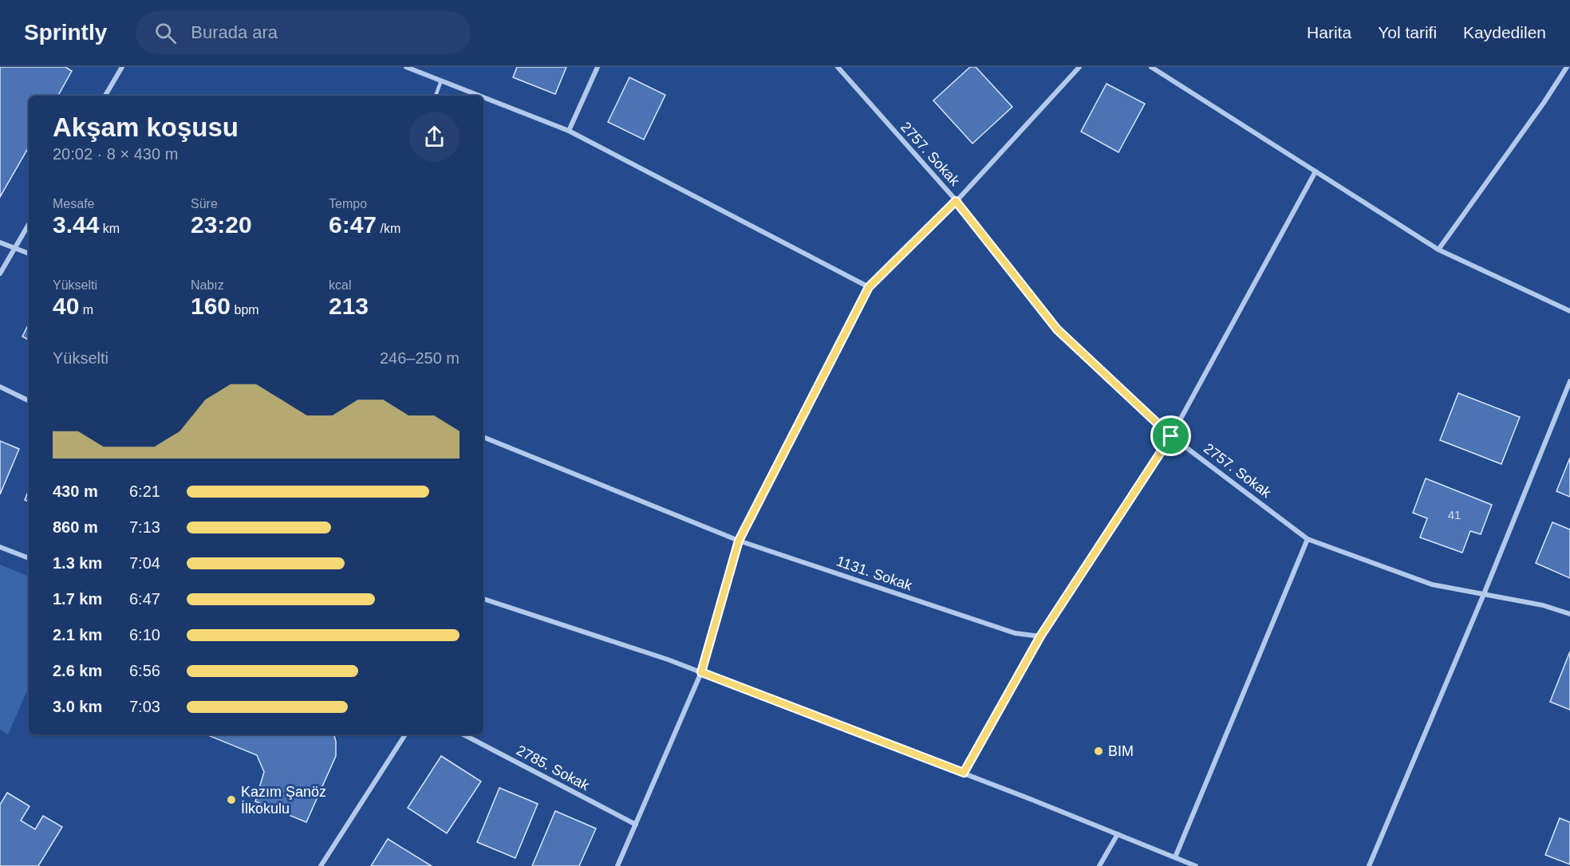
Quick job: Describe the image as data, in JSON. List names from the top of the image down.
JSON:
{
  "streets": {
    "street": ["2757. Sokak", "1131. Sokak", "2785. Sokak"]
  },
  "places": ["BIM", "Kazım Şanöz İlkokulu"],
  "house_numbers": ["41"],
  "page": {
    "header": "Sprintly",
    "search": "Burada ara",
    "nav": ["Harita", "Yol tarifi", "Kaydedilen"],
    "heading": ["Akşam koşusu", "20:02 · 8 × 430 m"],
    "stats": [
      ["Mesafe", "3.44 km"],
      ["Süre", "23:20"],
      ["Tempo", "6:47 /km"],
      ["Yükselti", "40 m"],
      ["Nabız", "160 bpm"],
      ["kcal", "213"]
    ],
    "chart": ["Yükselti", "246–250 m"],
    "list": [
      {
        "name": "430 m",
        "note": "6:21"
      },
      {
        "name": "860 m",
        "note": "7:13"
      },
      {
        "name": "1.3 km",
        "note": "7:04"
      },
      {
        "name": "1.7 km",
        "note": "6:47"
      },
      {
        "name": "2.1 km",
        "note": "6:10"
      },
      {
        "name": "2.6 km",
        "note": "6:56"
      },
      {
        "name": "3.0 km",
        "note": "7:03"
      }
    ]
  }
}
